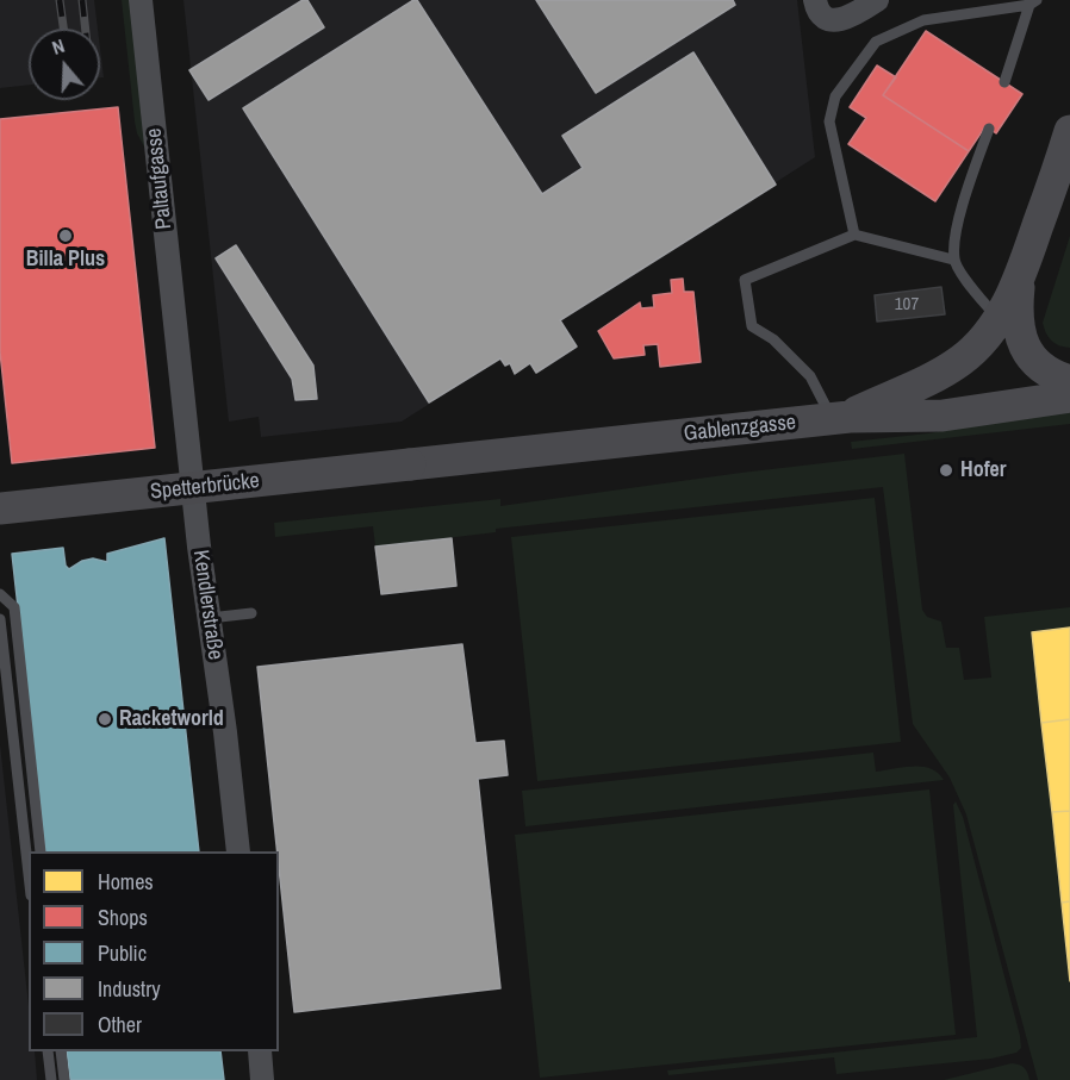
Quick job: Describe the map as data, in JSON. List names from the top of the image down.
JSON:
{
  "streets": {
    "main road": ["Gablenzgasse", "Spetterbrücke"],
    "street": ["Paltaufgasse", "Kendlerstraße"]
  },
  "crossings": [
    ["Paltaufgasse", "Kendlerstraße"],
    ["Gablenzgasse", "Spetterbrücke"]
  ],
  "places": ["Billa Plus", "Hofer", "Racketworld"],
  "house_numbers": ["107"],
  "legend": [
    "Homes",
    "Shops",
    "Public",
    "Industry",
    "Other"
  ],
  "north": "top"
}
